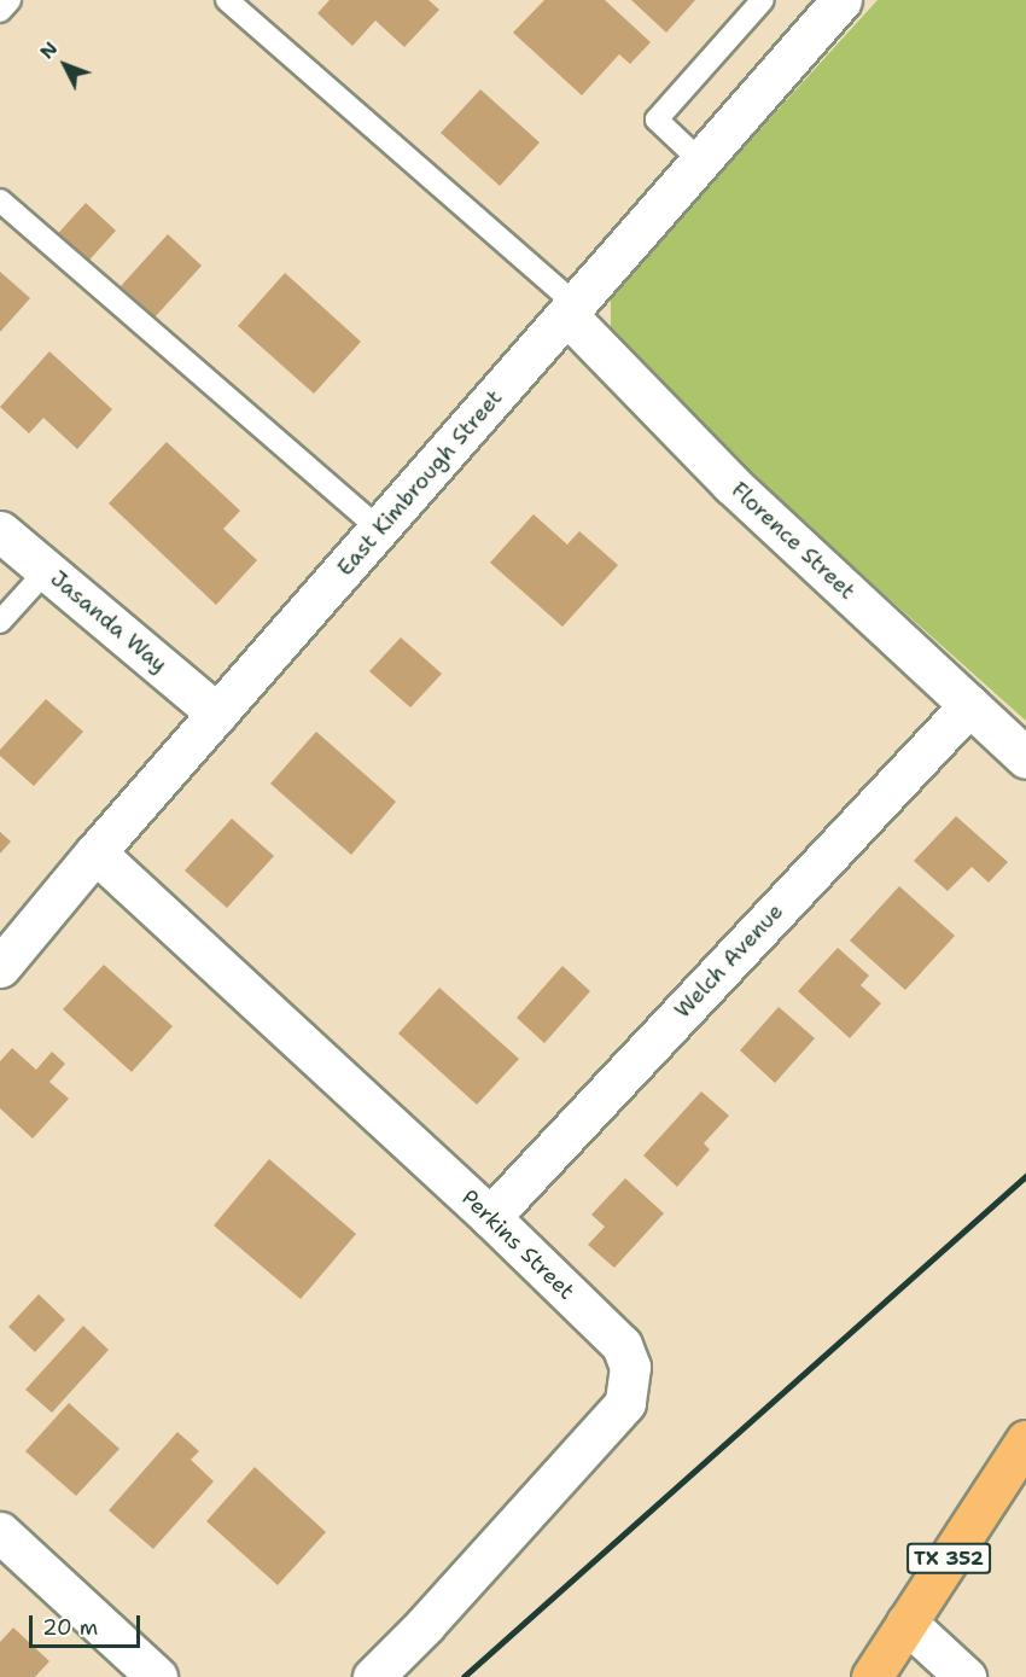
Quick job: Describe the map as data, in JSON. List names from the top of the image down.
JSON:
{
  "streets": {
    "main road": ["TX 352"],
    "street": [
      "East Kimbrough Street",
      "Florence Street",
      "Jasanda Way",
      "Welch Avenue",
      "Perkins Street"
    ]
  },
  "crossings": [
    ["East Kimbrough Street", "Florence Street"],
    ["East Kimbrough Street", "Jasanda Way"],
    ["East Kimbrough Street", "Perkins Street"],
    ["Florence Street", "Welch Avenue"],
    ["Welch Avenue", "Perkins Street"]
  ],
  "scale_bar": "20 m",
  "north": "top left"
}
